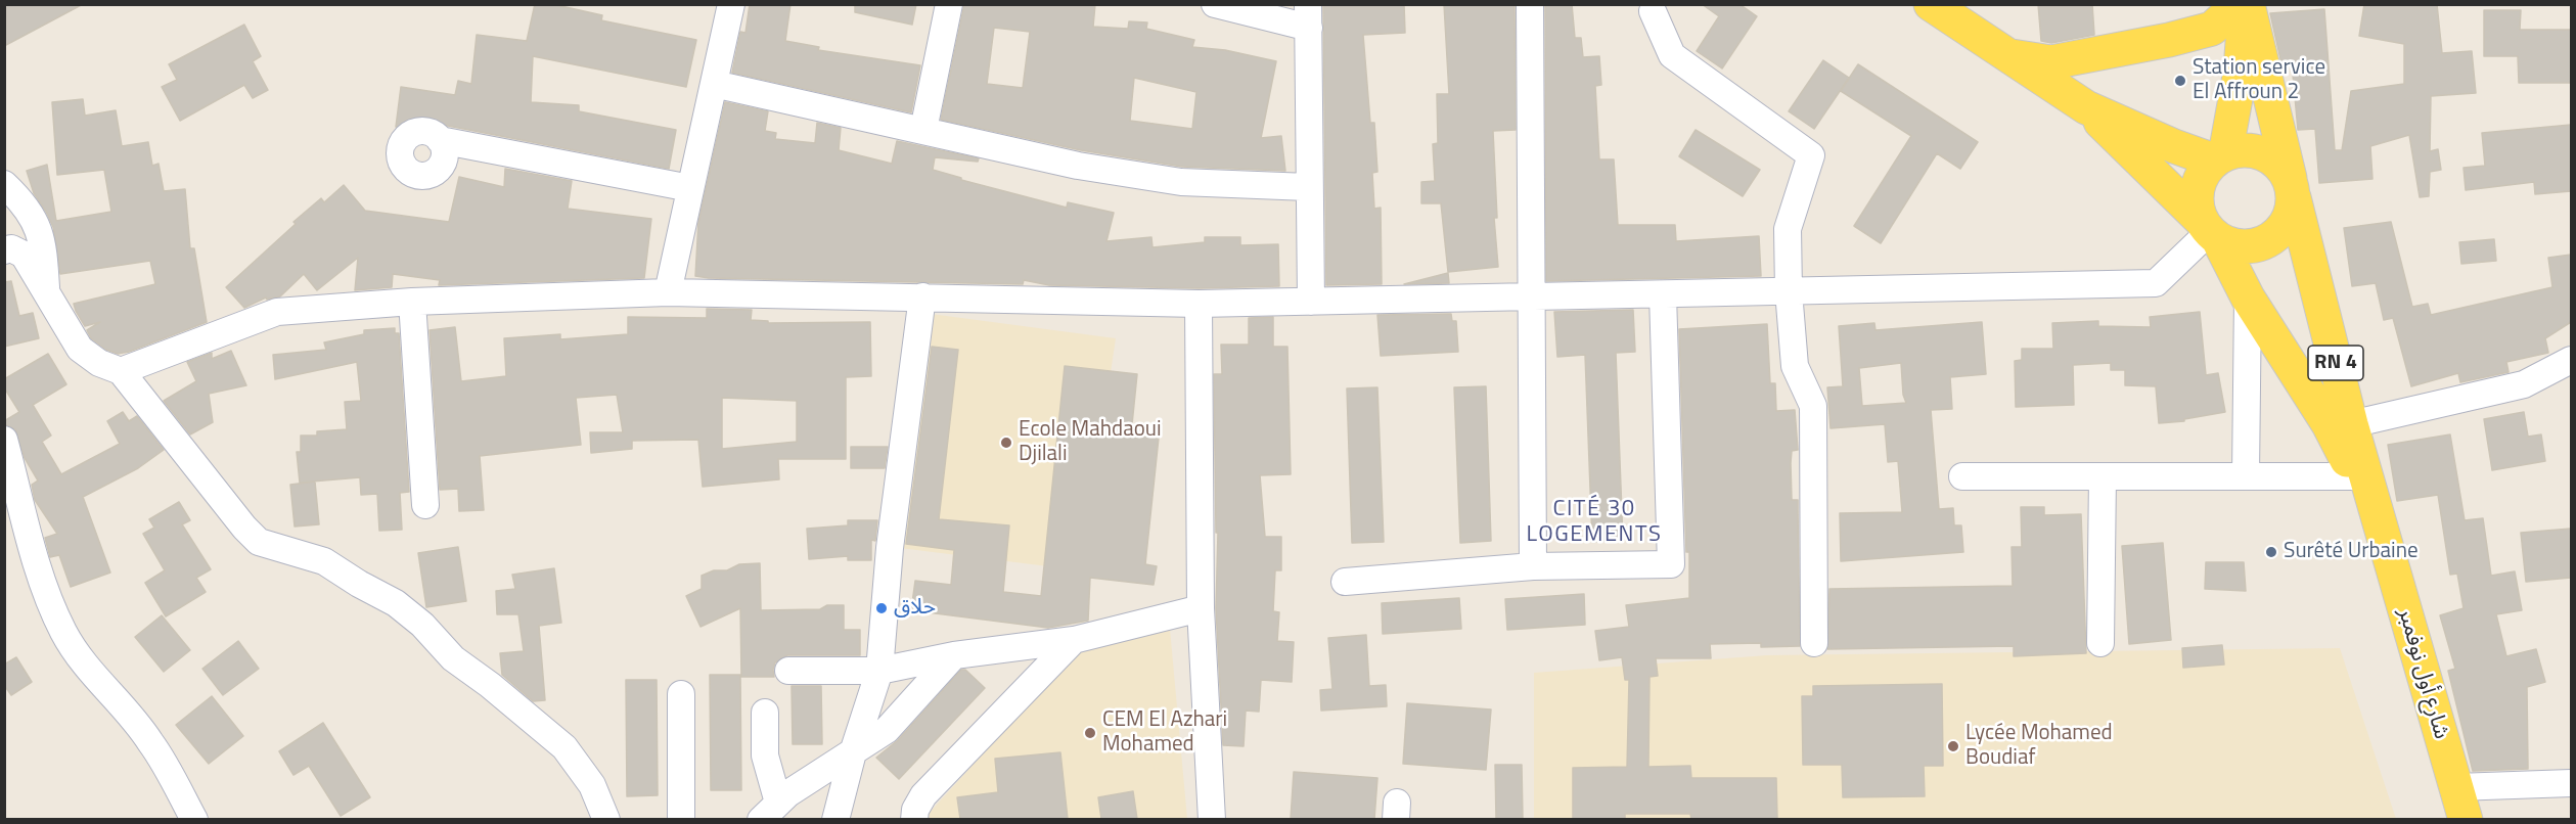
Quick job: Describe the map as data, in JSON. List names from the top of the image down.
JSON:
{
  "streets": {
    "main road": ["RN 4", "شارع أول نوفمبر"]
  },
  "crossings": [
    ["RN 4", "شارع أول نوفمبر"]
  ],
  "districts": ["CITÉ 30 LOGEMENTS"],
  "places": [
    "Station service El Affroun 2",
    "Ecole Mahdaoui Djilali",
    "Surêté Urbaine",
    "حلاق",
    "CEM El Azhari Mohamed",
    "Lycée Mohamed Boudiaf"
  ]
}
